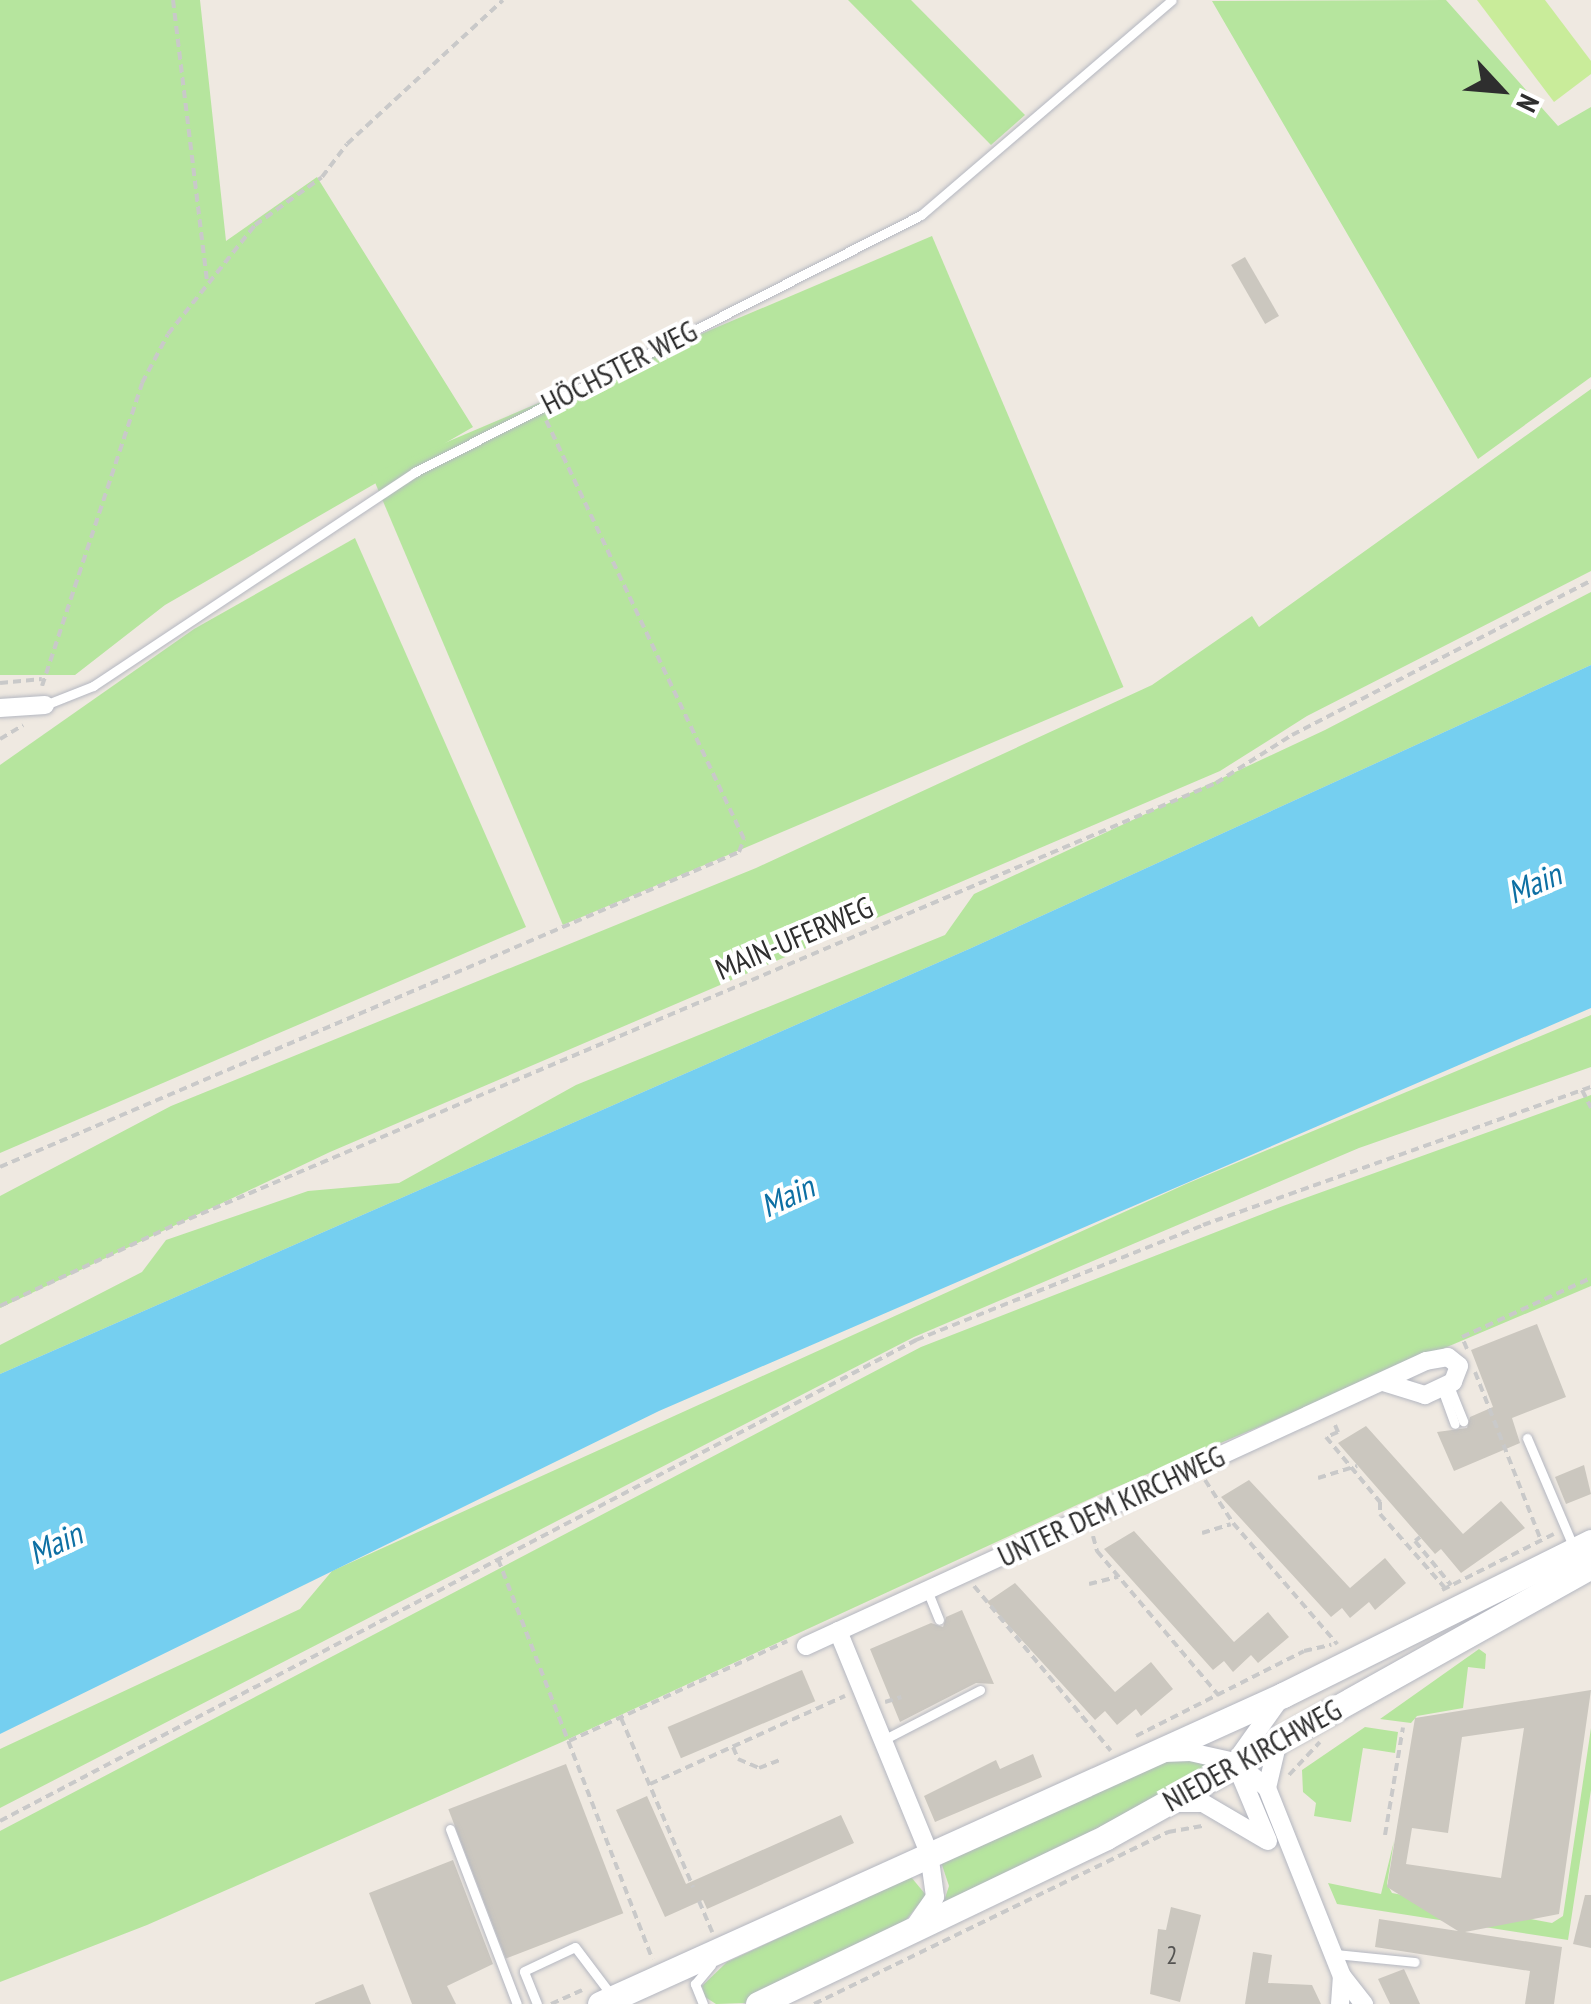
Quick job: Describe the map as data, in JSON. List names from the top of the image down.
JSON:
{
  "streets": {
    "main road": ["NIEDER KIRCHWEG"],
    "street": ["UNTER DEM KIRCHWEG"],
    "lane": ["HÖCHSTER WEG"],
    "path": ["MAIN-UFERWEG"]
  },
  "water": ["Main"],
  "house_numbers": ["2"],
  "north": "bottom right"
}
